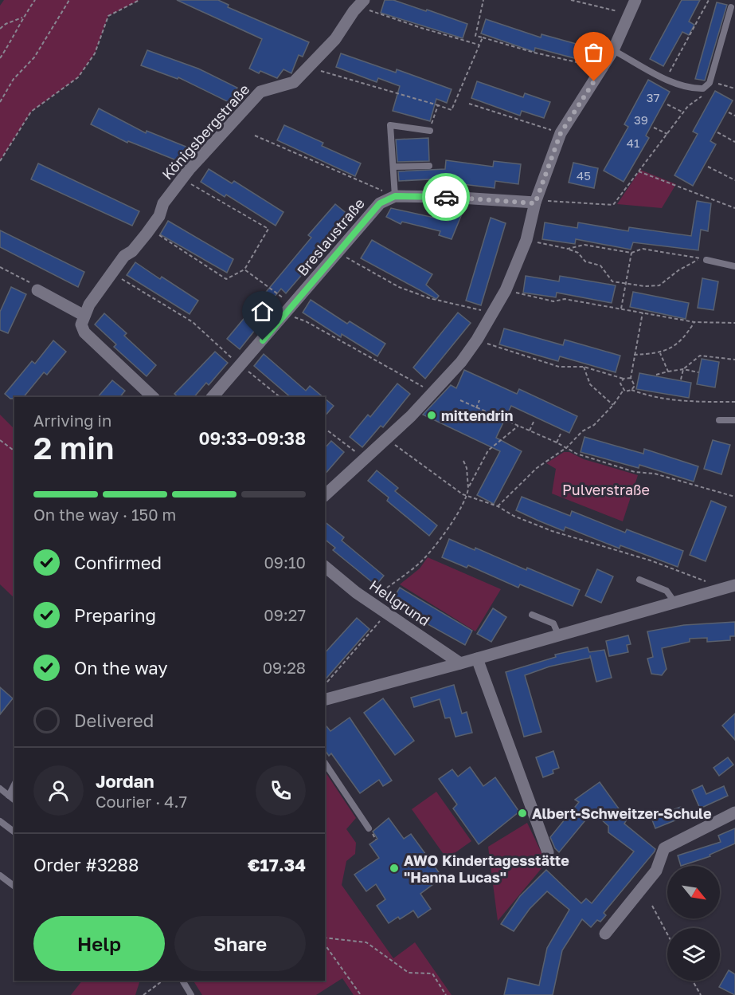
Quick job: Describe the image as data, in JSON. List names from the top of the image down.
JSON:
{
  "streets": {
    "street": ["Königsbergstraße", "Breslaustraße", "Hellgrund"]
  },
  "parks": ["Pulverstraße"],
  "places": ["mittendrin", "Albert-Schweitzer-Schule", "AWO Kindertagesstätte \"Hanna Lucas\""],
  "house_numbers": [
    "37",
    "39",
    "41",
    "45"
  ],
  "north": "bottom right",
  "page": {
    "heading": ["2 min", "Arriving in", "09:33–09:38"],
    "panel": [
      "Jordan",
      "Courier · 4.7",
      "Order #3288",
      "€17.34"
    ],
    "bar": "On the way · 150 m",
    "list": [
      ["Confirmed", "09:10"],
      ["Preparing", "09:27"],
      ["On the way", "09:28"],
      "Delivered"
    ],
    "buttons": ["Help", "Share"]
  }
}
